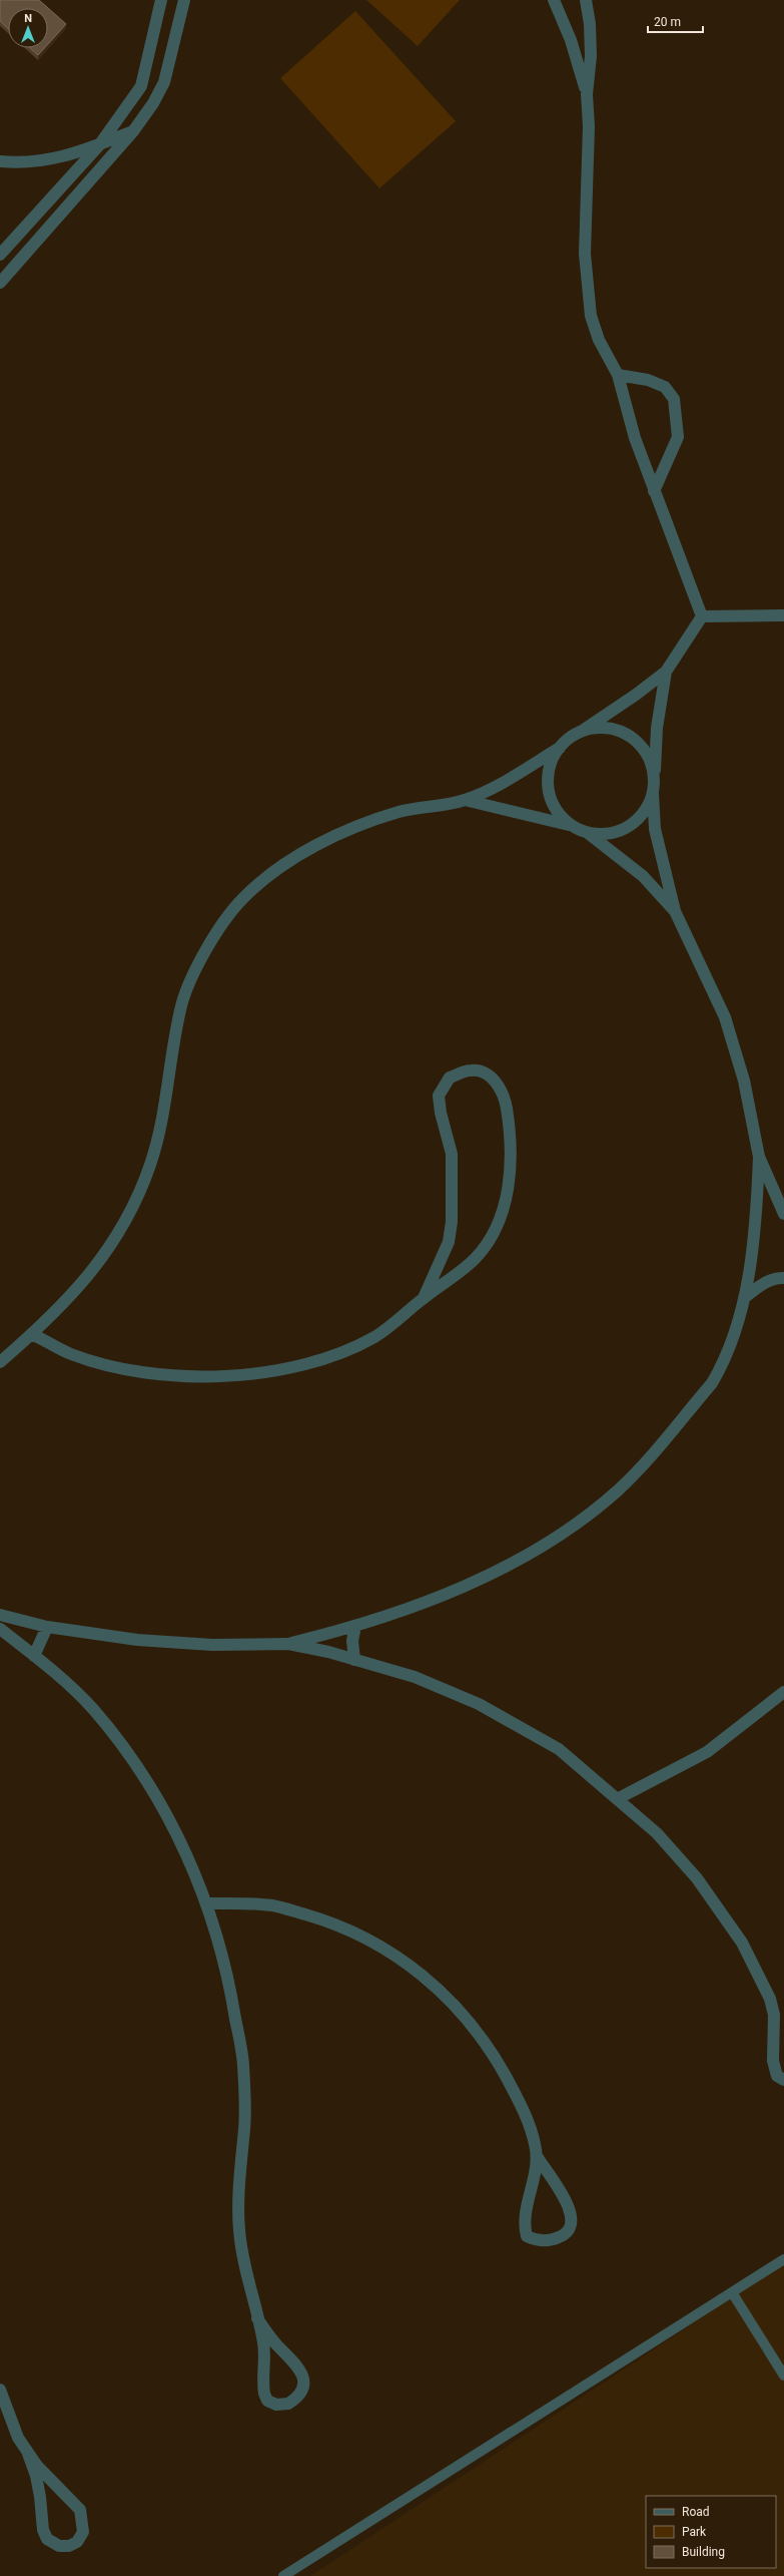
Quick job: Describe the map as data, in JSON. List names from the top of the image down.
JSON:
{
  "legend": ["Road", "Park", "Building"],
  "scale_bar": "20 m",
  "north": "top"
}
